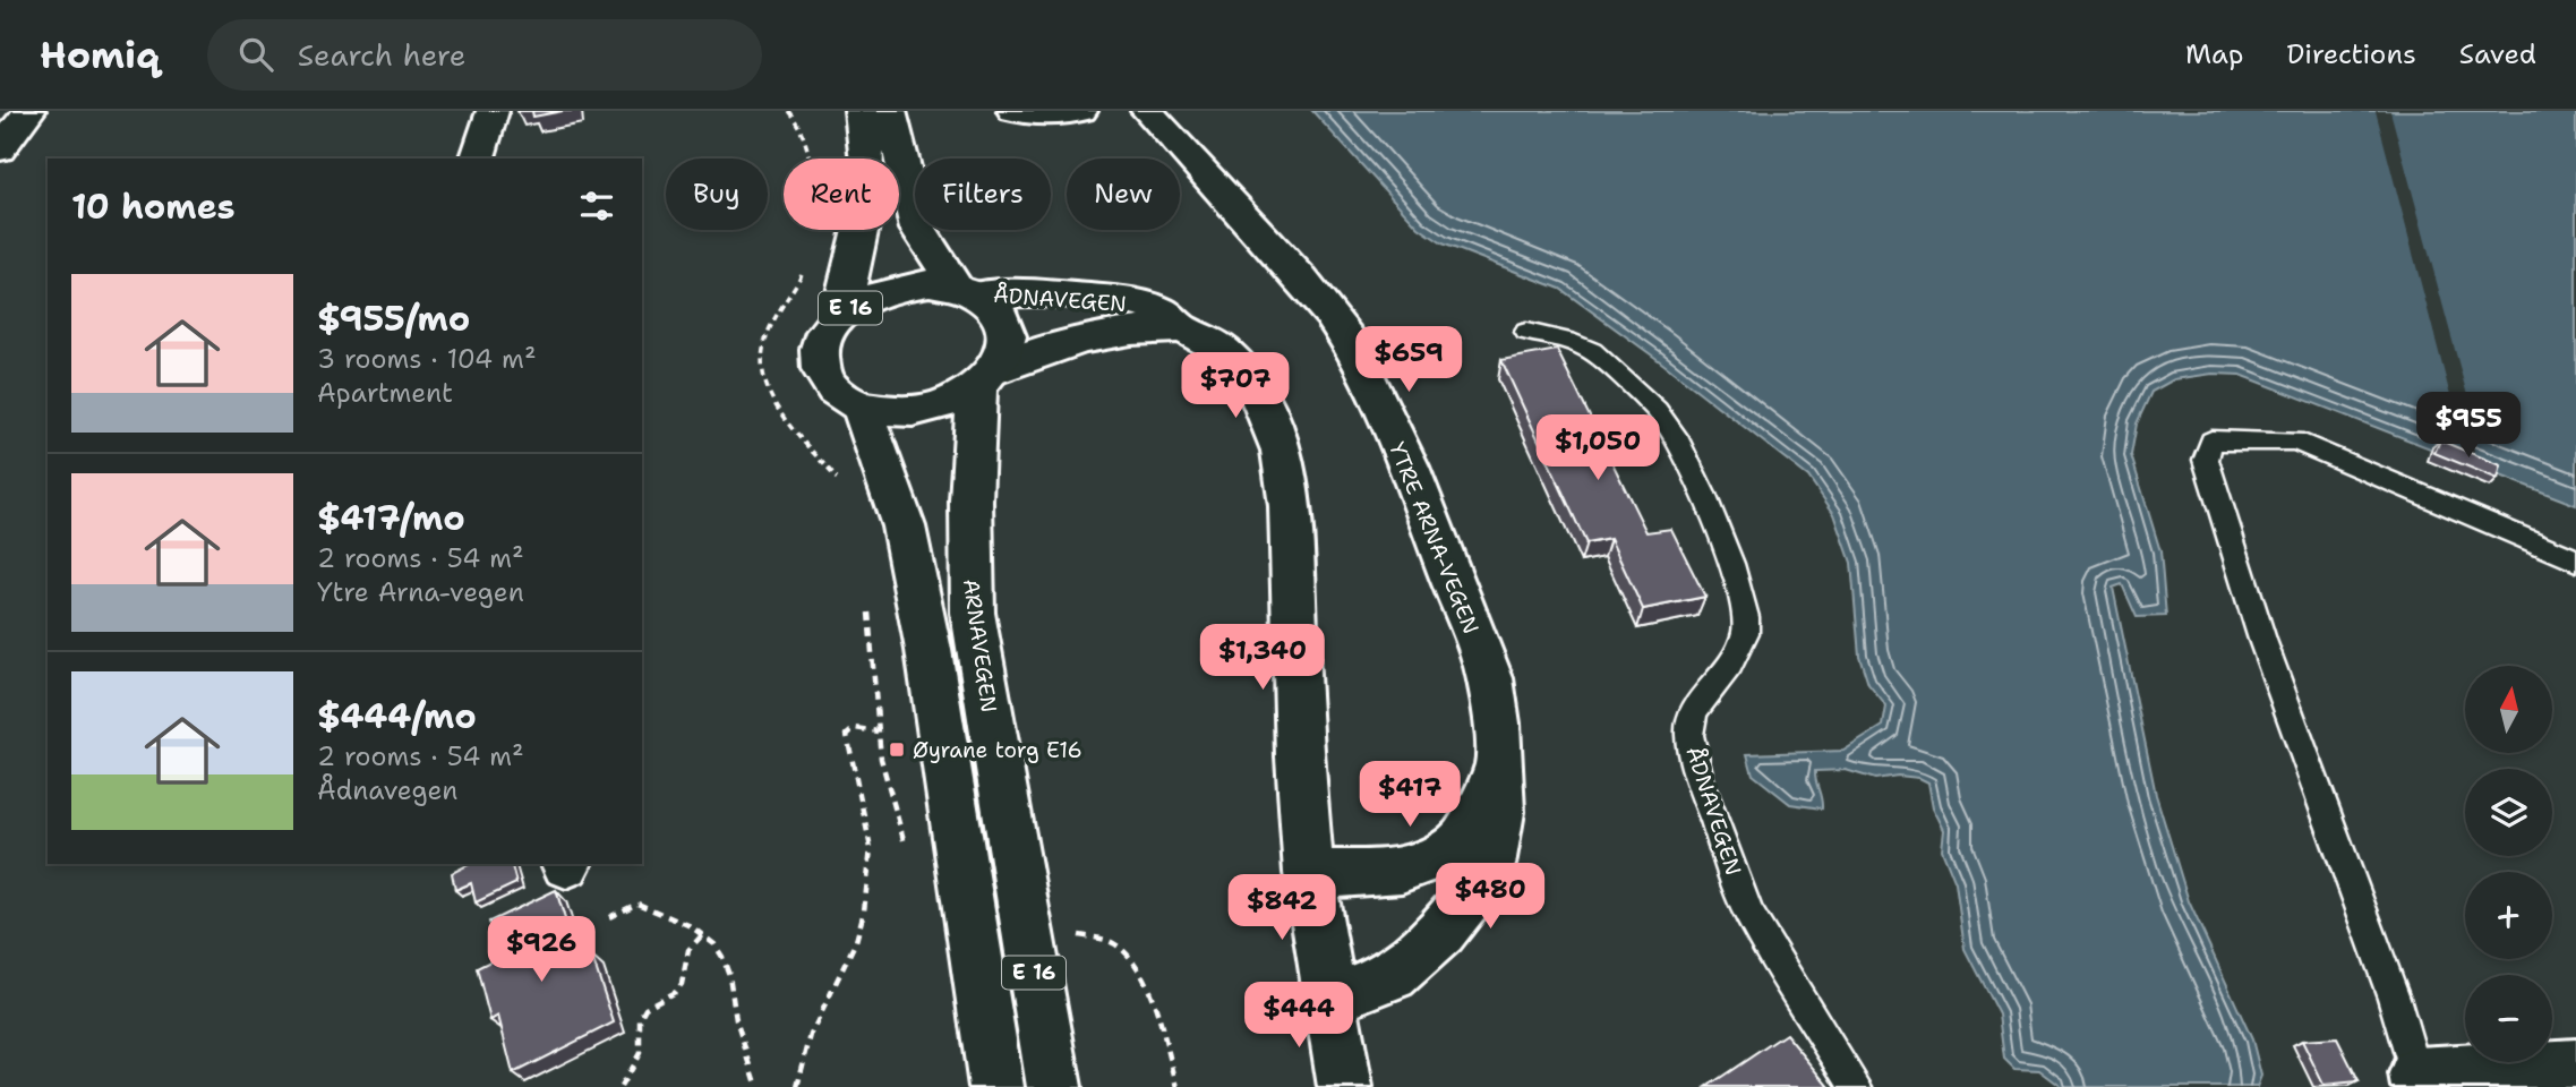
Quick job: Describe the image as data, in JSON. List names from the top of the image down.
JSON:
{
  "streets": {
    "main road": [
      "ÅDNAVEGEN",
      "E 16",
      "YTRE ARNA-VEGEN",
      "ARNAVEGEN"
    ]
  },
  "crossings": [
    ["ÅDNAVEGEN", "E 16"],
    ["ÅDNAVEGEN", "YTRE ARNA-VEGEN"],
    ["ÅDNAVEGEN", "ARNAVEGEN"],
    ["E 16", "ARNAVEGEN"]
  ],
  "places": {
    "transit": ["Øyrane torg E16"]
  },
  "north": "top",
  "page": {
    "header": "Homiq",
    "search": "Search here",
    "nav": ["Map", "Directions", "Saved"],
    "chip": [
      "Buy",
      "Rent",
      "Filters",
      "New"
    ],
    "heading": "10 homes",
    "list": [
      {
        "name": "$955/mo",
        "note": "3 rooms · 104 m² · Apartment"
      },
      {
        "name": "$417/mo",
        "note": "2 rooms · 54 m² · Ytre Arna-vegen"
      },
      {
        "name": "$444/mo",
        "note": "2 rooms · 54 m² · Ådnavegen"
      }
    ],
    "price": [
      "$659",
      "$707",
      "$955",
      "$1,050",
      "$1,340",
      "$417",
      "$480",
      "$842",
      "$926",
      "$444"
    ],
    "map_buttons": ["+", "−"]
  }
}
